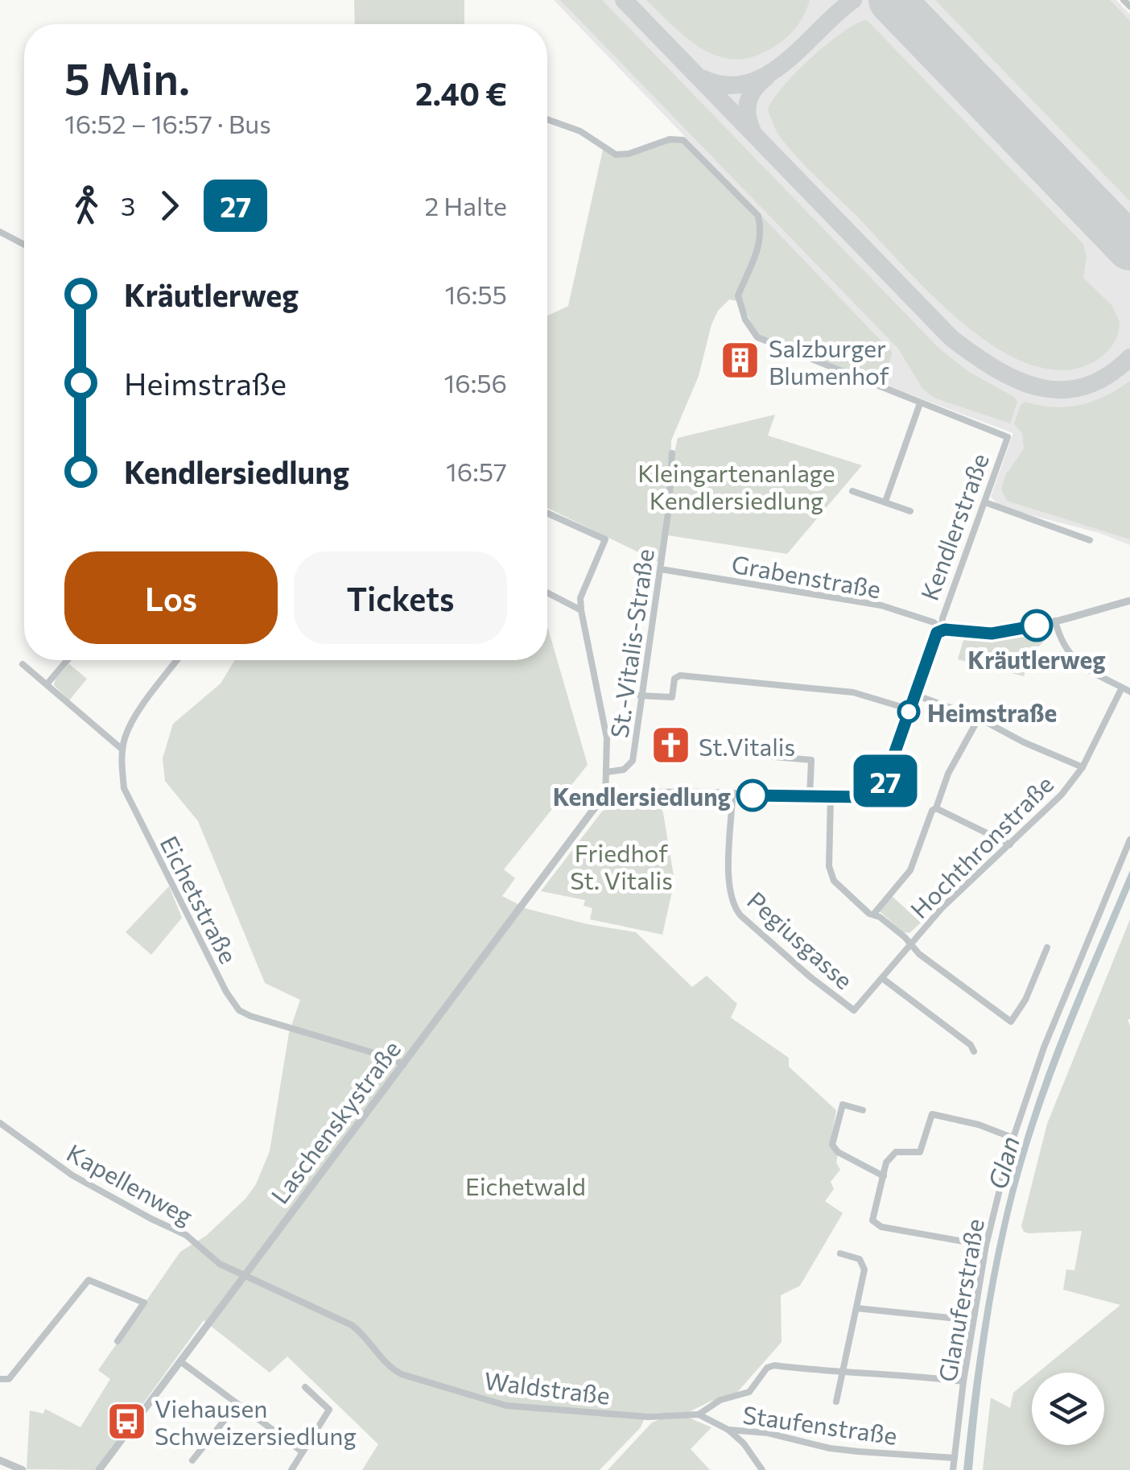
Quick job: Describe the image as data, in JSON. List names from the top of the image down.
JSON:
{
  "streets": {
    "street": [
      "Kendlerstraße",
      "Grabenstraße",
      "St.-Vitalis-Straße",
      "Hochthronstraße",
      "Eichetstraße",
      "Pegiusgasse",
      "Laschenskystraße",
      "Kapellenweg",
      "Glanuferstraße",
      "Waldstraße",
      "Staufenstraße"
    ]
  },
  "crossings": [
    ["Kendlerstraße", "Grabenstraße"],
    ["Kendlerstraße", "Pegiusgasse"],
    ["Kendlerstraße", "Laschenskystraße"],
    ["Grabenstraße", "St.-Vitalis-Straße"],
    ["Hochthronstraße", "Pegiusgasse"],
    ["Eichetstraße", "Laschenskystraße"],
    ["Laschenskystraße", "Kapellenweg"],
    ["Laschenskystraße", "Waldstraße"],
    ["Kapellenweg", "Waldstraße"],
    ["Glanuferstraße", "Staufenstraße"],
    ["Waldstraße", "Staufenstraße"]
  ],
  "water": ["Glan"],
  "parks": ["Kleingartenanlage Kendlersiedlung", "Friedhof St. Vitalis", "Eichetwald"],
  "places": {
    "building": ["Salzburger Blumenhof"],
    "other": ["Kräutlerweg", "Heimstraße", "Kendlersiedlung"],
    "church": ["St.Vitalis"],
    "bus stop": ["Viehausen Schweizersiedlung"]
  },
  "lines": ["bus line 27"],
  "page": {
    "on_map": "27",
    "heading": ["5 Min.", "16:52 – 16:57 · Bus", "2.40 €"],
    "legs": ["3", "27", "2 Halte"],
    "list": [
      {
        "name": "Kräutlerweg",
        "value": "16:55"
      },
      {
        "name": "Heimstraße",
        "value": "16:56"
      },
      {
        "name": "Kendlersiedlung",
        "value": "16:57"
      }
    ],
    "buttons": ["Los", "Tickets"]
  }
}
